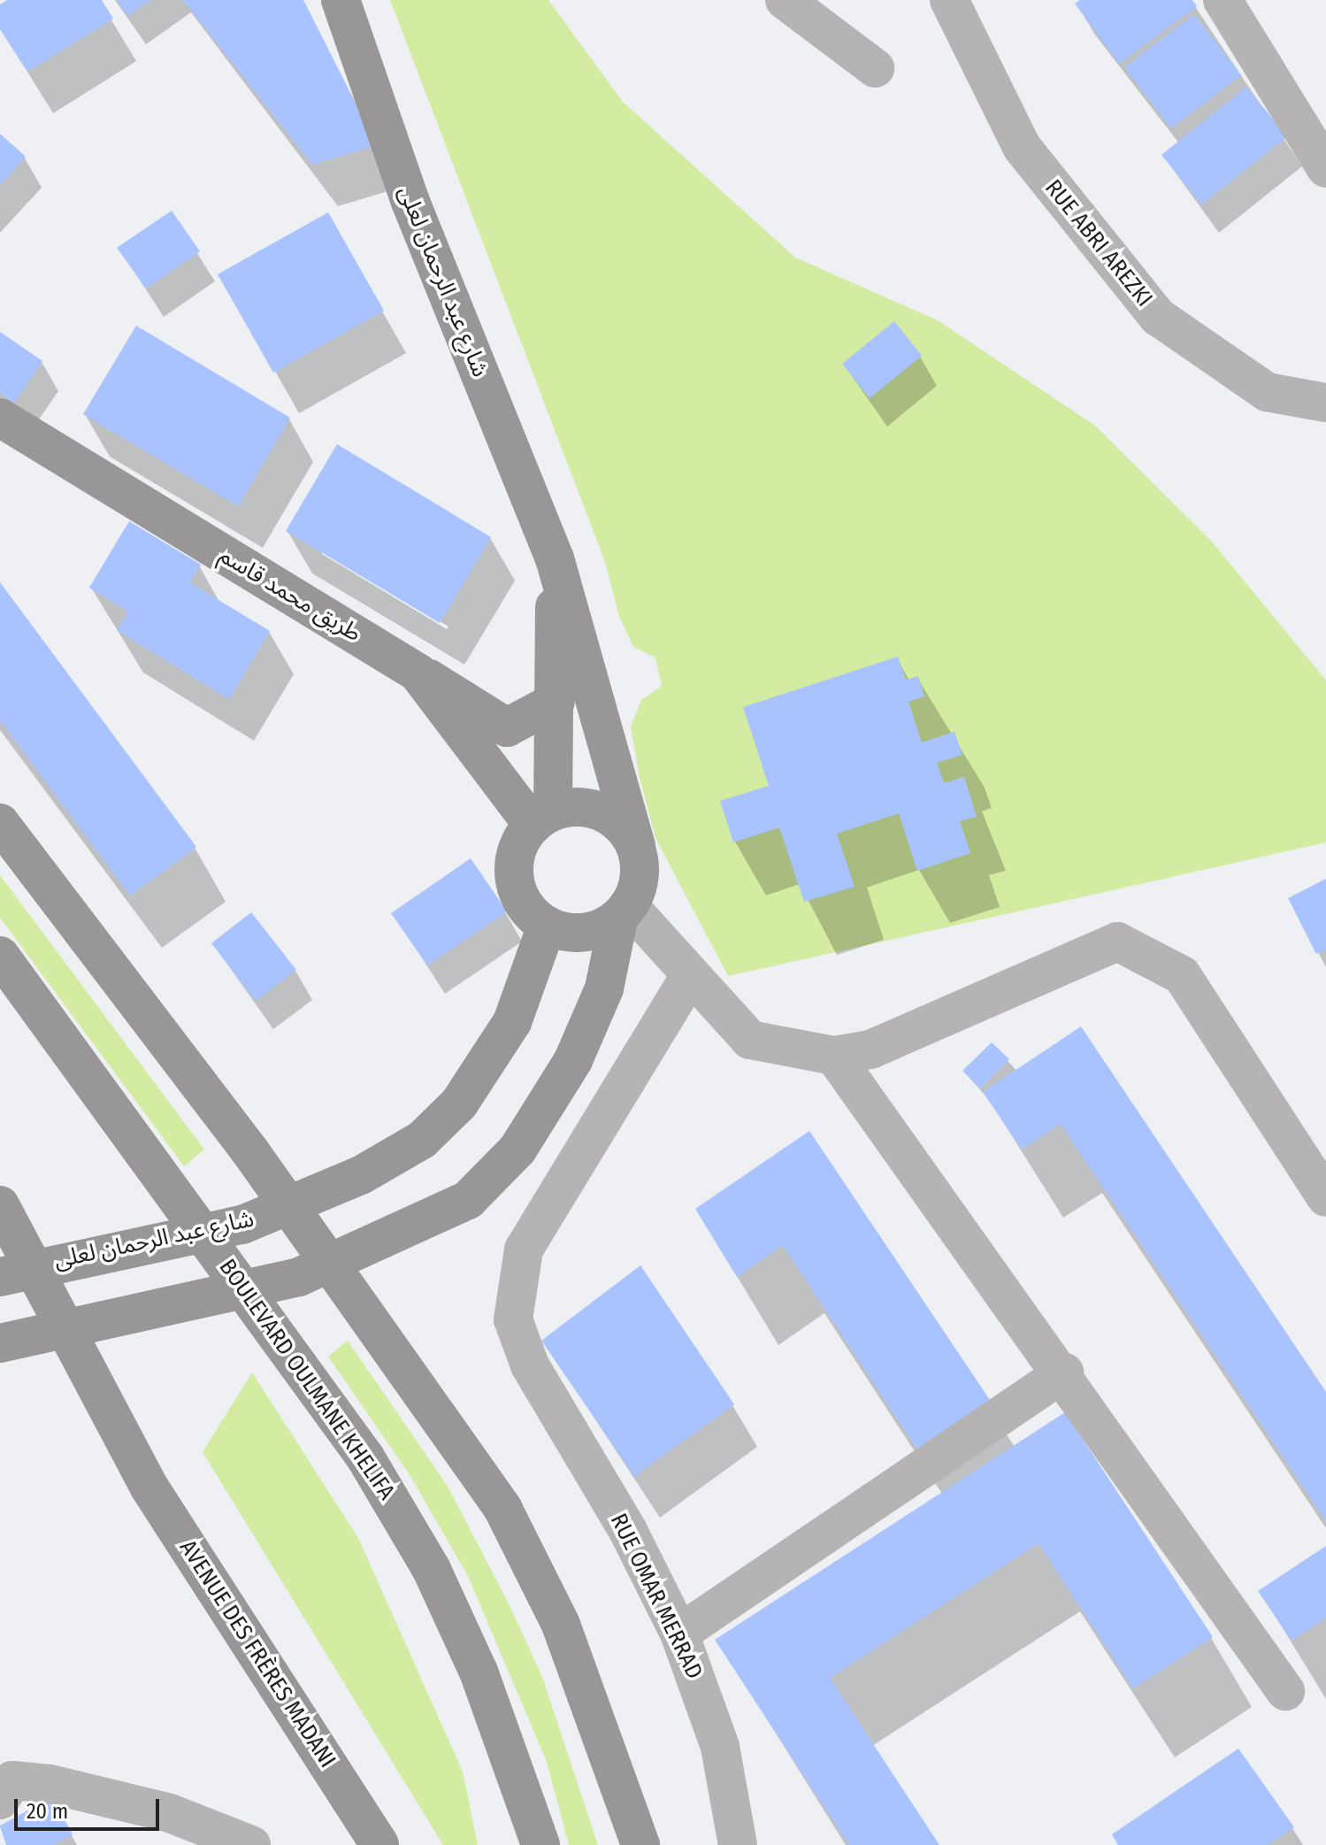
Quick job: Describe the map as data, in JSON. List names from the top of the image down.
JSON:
{
  "streets": {
    "main road": [
      "شارع عبد الرحمان لعلى",
      "طريق محمد قاسم",
      "BOULEVARD OULMANE KHELIFA",
      "AVENUE DES FRÈRES MADANI"
    ],
    "street": ["RUE ABRI AREZKI", "RUE OMAR MERRAD"]
  },
  "crossings": [
    ["شارع عبد الرحمان لعلى", "طريق محمد قاسم"],
    ["شارع عبد الرحمان لعلى", "AVENUE DES FRÈRES MADANI"]
  ],
  "scale_bar": "20 m"
}
